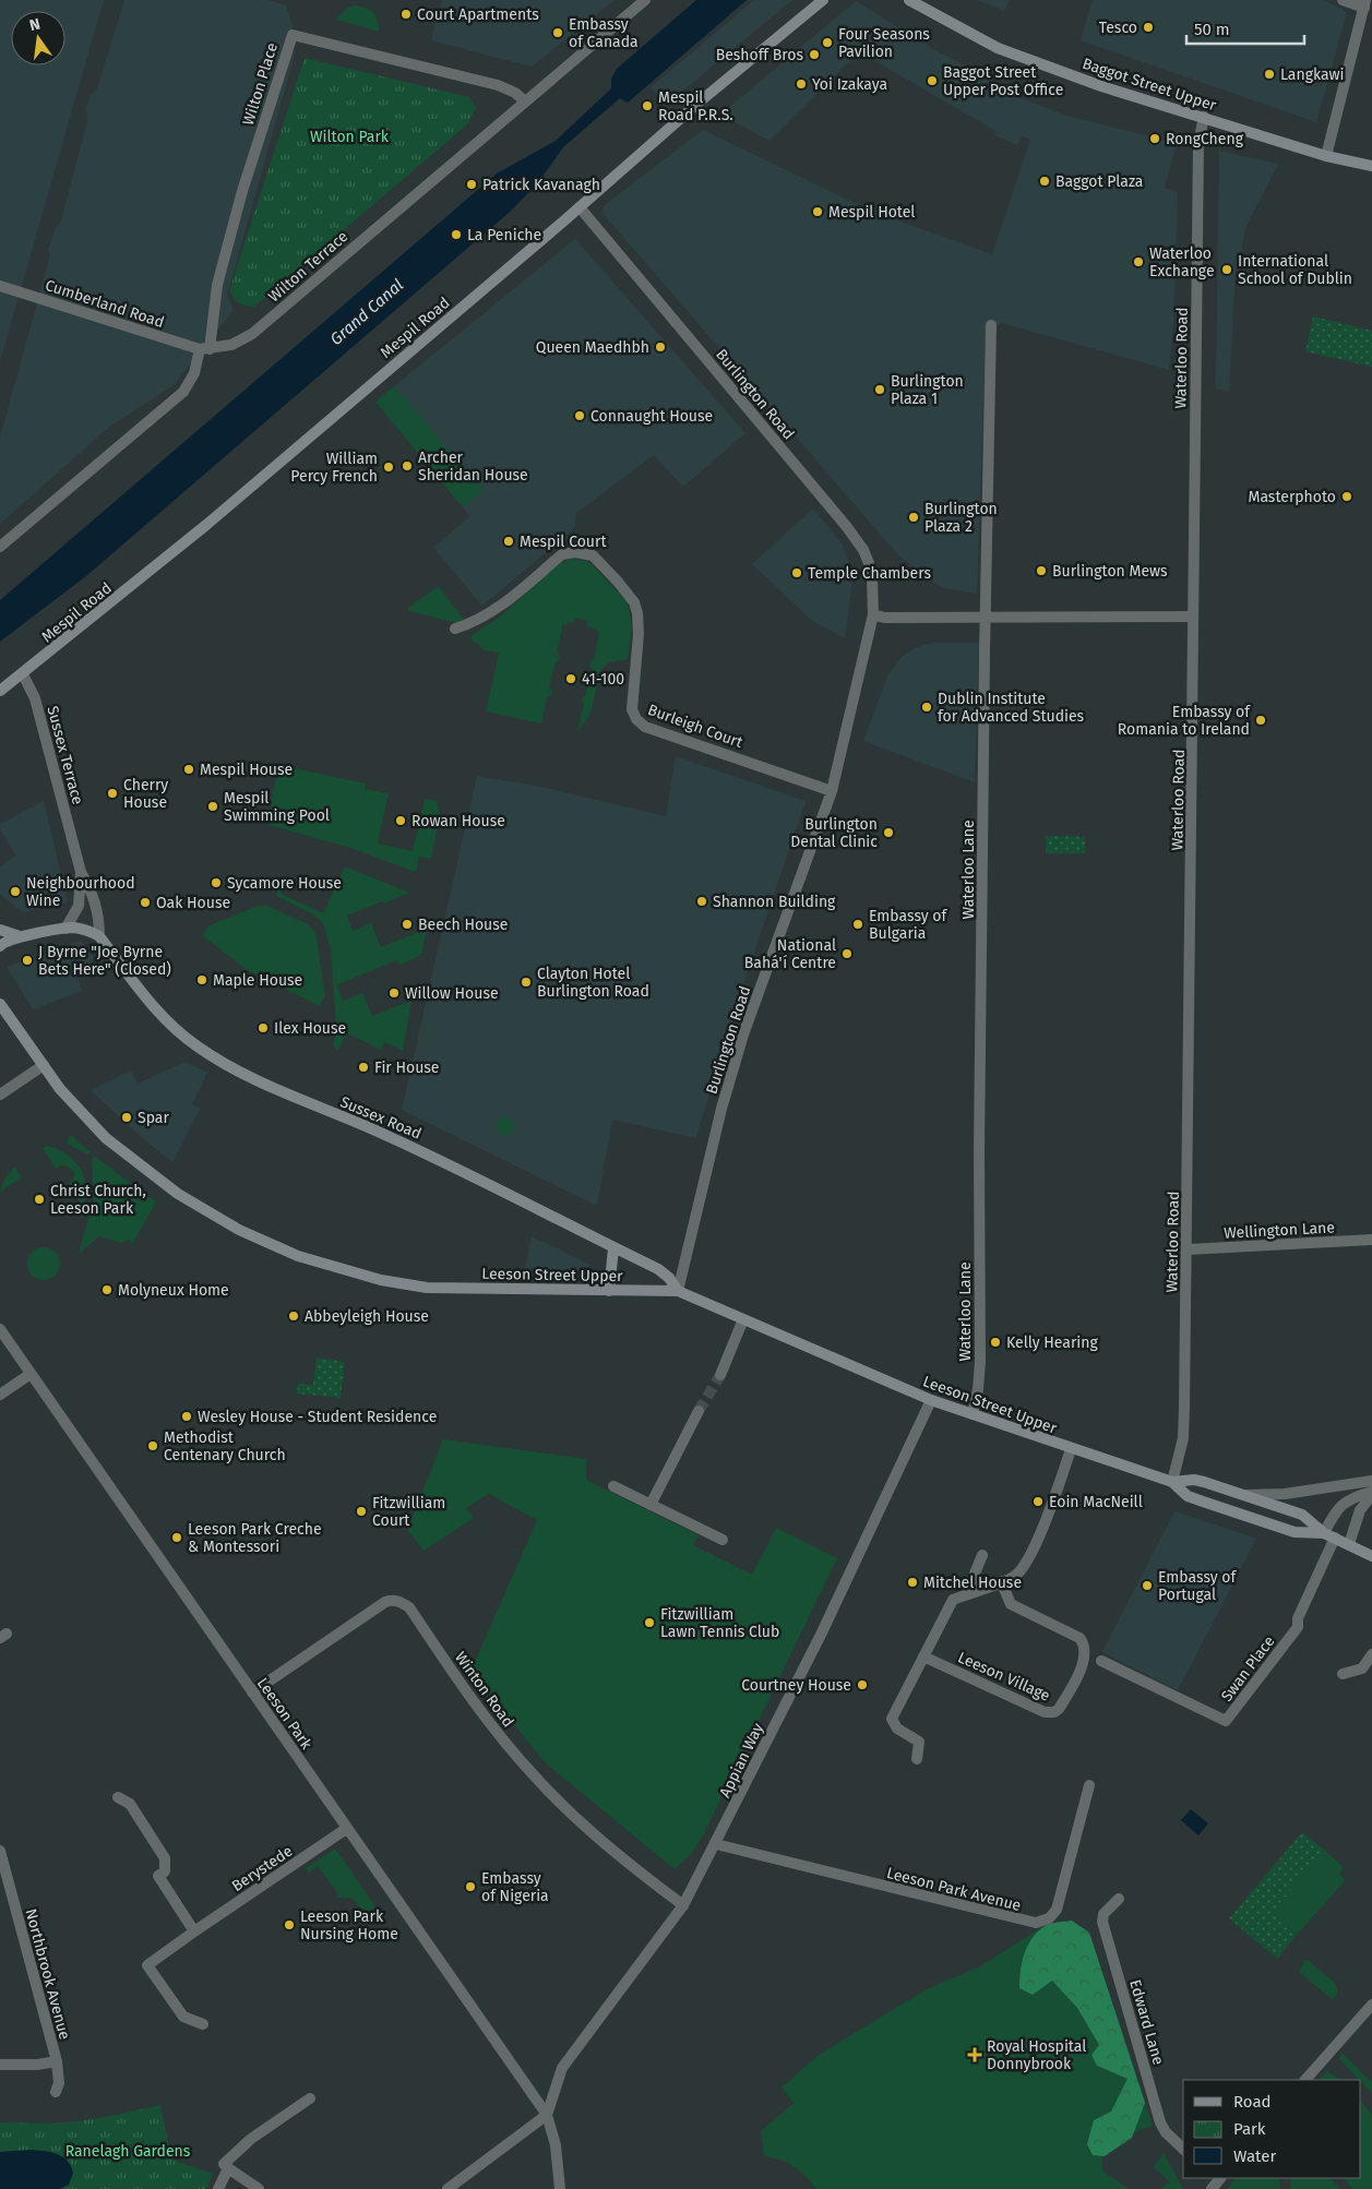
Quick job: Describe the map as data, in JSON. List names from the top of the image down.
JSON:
{
  "streets": {
    "main road": [
      "Baggot Street Upper",
      "Mespil Road",
      "Sussex Road",
      "Leeson Street Upper"
    ],
    "street": [
      "Wilton Place",
      "Wilton Terrace",
      "Cumberland Road",
      "Waterloo Road",
      "Burlington Road",
      "Burleigh Court",
      "Sussex Terrace",
      "Waterloo Lane",
      "Wellington Lane",
      "Swan Place",
      "Leeson Village",
      "Winton Road",
      "Leeson Park",
      "Appian Way",
      "Berystede",
      "Leeson Park Avenue",
      "Northbrook Avenue",
      "Edward Lane"
    ]
  },
  "crossings": [
    ["Wilton Place", "Wilton Terrace"],
    ["Wilton Place", "Cumberland Road"],
    ["Baggot Street Upper", "Waterloo Road"],
    ["Wilton Terrace", "Cumberland Road"],
    ["Mespil Road", "Burlington Road"],
    ["Mespil Road", "Sussex Terrace"],
    ["Waterloo Road", "Wellington Lane"],
    ["Waterloo Road", "Leeson Street Upper"],
    ["Burlington Road", "Burleigh Court"],
    ["Burlington Road", "Sussex Road"],
    ["Burlington Road", "Leeson Street Upper"],
    ["Sussex Terrace", "Sussex Road"],
    ["Waterloo Lane", "Leeson Street Upper"],
    ["Sussex Road", "Leeson Street Upper"],
    ["Leeson Street Upper", "Swan Place"],
    ["Leeson Street Upper", "Appian Way"],
    ["Winton Road", "Leeson Park"],
    ["Winton Road", "Appian Way"],
    ["Leeson Park", "Appian Way"],
    ["Leeson Park", "Berystede"],
    ["Appian Way", "Leeson Park Avenue"]
  ],
  "water": ["Grand Canal"],
  "parks": ["Wilton Park", "Ranelagh Gardens"],
  "places": {
    "other": [
      "Court Apartments",
      "Tesco",
      "Embassy of Canada",
      "Four Seasons Pavilion",
      "Beshoff Bros",
      "Langkawi",
      "Baggot Street Upper Post Office",
      "Yoi Izakaya",
      "Mespil Road P.R.S.",
      "RongCheng",
      "Baggot Plaza",
      "Patrick Kavanagh",
      "Mespil Hotel",
      "La Peniche",
      "Waterloo Exchange",
      "International School of Dublin",
      "Queen Maedhbh",
      "Burlington Plaza 1",
      "Connaught House",
      "Archer Sheridan House",
      "William Percy French",
      "Masterphoto",
      "Burlington Plaza 2",
      "Mespil Court",
      "Burlington Mews",
      "Temple Chambers",
      "41-100",
      "Dublin Institute for Advanced Studies",
      "Embassy of Romania to Ireland",
      "Mespil House",
      "Cherry House",
      "Mespil Swimming Pool",
      "Rowan House",
      "Burlington Dental Clinic",
      "Sycamore House",
      "Neighbourhood Wine",
      "Shannon Building",
      "Oak House",
      "Beech House",
      "Embassy of Bulgaria",
      "National Bahá'í Centre",
      "J Byrne \"Joe Byrne Bets Here\" (Closed)",
      "Maple House",
      "Clayton Hotel Burlington Road",
      "Willow House",
      "Ilex House",
      "Fir House",
      "Spar",
      "Christ Church, Leeson Park",
      "Molyneux Home",
      "Abbeyleigh House",
      "Kelly Hearing",
      "Wesley House - Student Residence",
      "Methodist Centenary Church",
      "Eoin MacNeill",
      "Fitzwilliam Court",
      "Leeson Park Creche & Montessori",
      "Mitchel House",
      "Embassy of Portugal",
      "Fitzwilliam Lawn Tennis Club",
      "Courtney House",
      "Embassy of Nigeria",
      "Leeson Park Nursing Home"
    ],
    "health": ["Royal Hospital Donnybrook"]
  },
  "legend": ["Road", "Park", "Water"],
  "scale_bar": "50 m",
  "north": "top"
}
